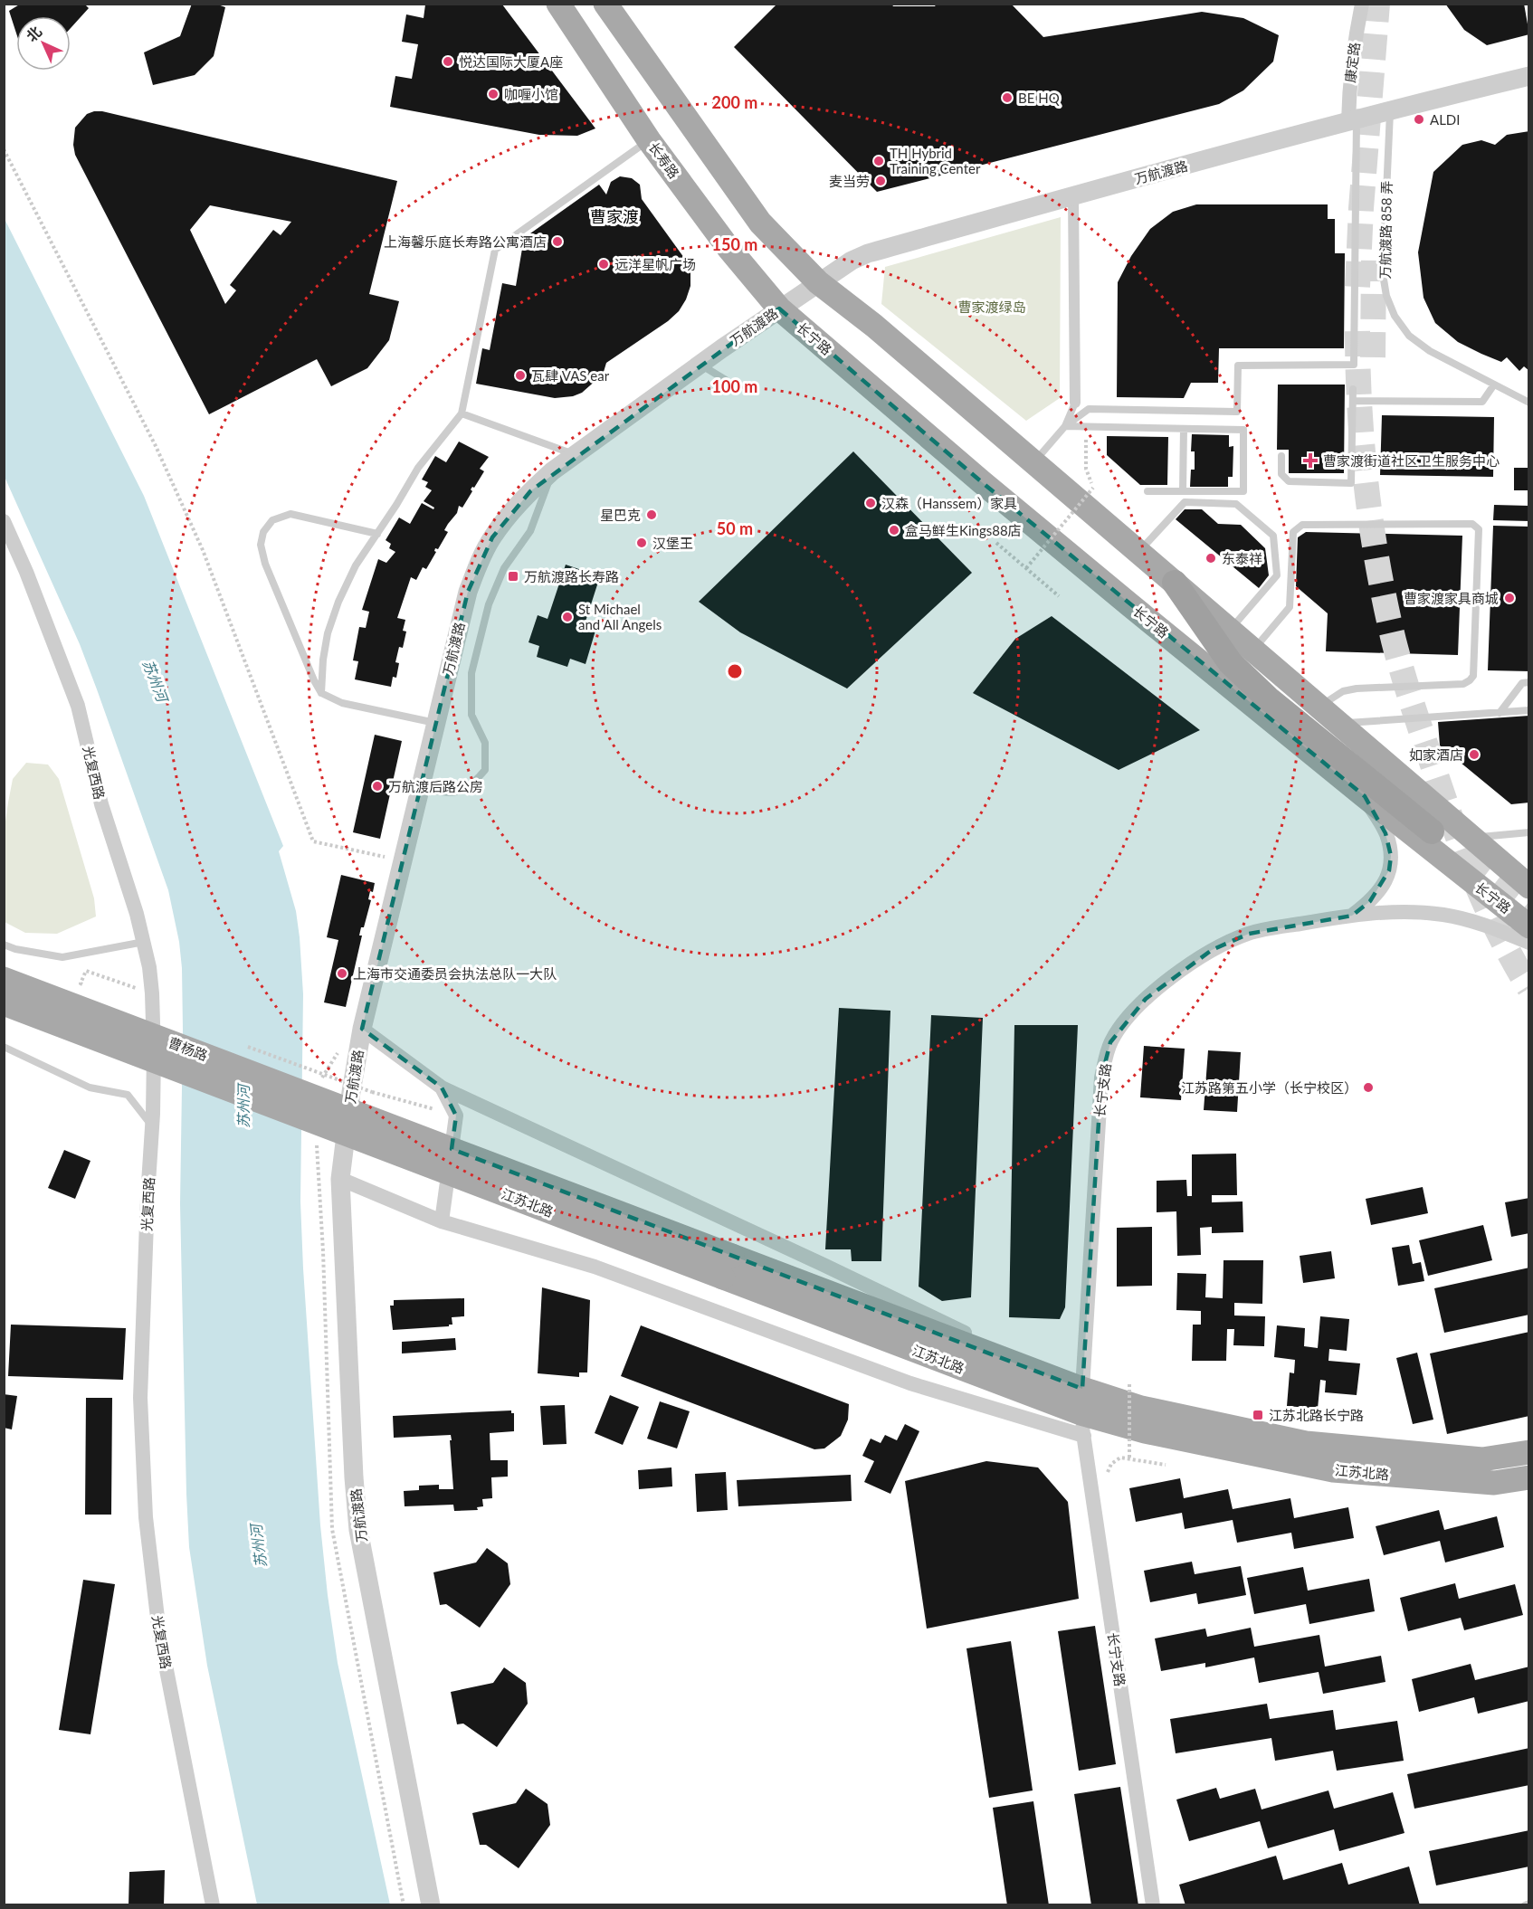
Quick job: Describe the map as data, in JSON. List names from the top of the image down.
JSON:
{
  "streets": {
    "main road": [
      "长寿路",
      "长宁路",
      "曹杨路",
      "江苏北路"
    ],
    "street": [
      "康定路",
      "万航渡路",
      "光复西路",
      "长宁支路"
    ],
    "lane": ["万航渡路 858 弄"]
  },
  "crossings": [
    ["康定路", "万航渡路"],
    ["长寿路", "万航渡路"],
    ["长寿路", "长宁路"],
    ["万航渡路", "万航渡路 858 弄"],
    ["万航渡路", "长宁路"],
    ["曹杨路", "江苏北路"],
    ["长宁支路", "江苏北路"]
  ],
  "districts": ["曹家渡"],
  "water": ["苏州河"],
  "parks": ["曹家渡绿岛"],
  "places": {
    "other": [
      "悦达国际大厦A座",
      "咖喱小馆",
      "BE HQ",
      "ALDI",
      "TH Hybrid Training Center",
      "麦当劳",
      "上海馨乐庭长寿路公寓酒店",
      "远洋星帆广场",
      "瓦肆 VAS ear",
      "汉森（Hanssem）家具",
      "星巴克",
      "盒马鲜生Kings88店",
      "汉堡王",
      "东泰祥",
      "曹家渡家具商城",
      "St Michael and All Angels",
      "如家酒店",
      "万航渡后路公房",
      "上海市交通委员会执法总队一大队",
      "江苏路第五小学（长宁校区）"
    ],
    "health": ["曹家渡街道社区卫生服务中心"],
    "transit": ["万航渡路长寿路", "江苏北路长宁路"]
  },
  "north": "top left",
  "rings": [
    "200 m",
    "150 m",
    "100 m",
    "50 m"
  ]
}
